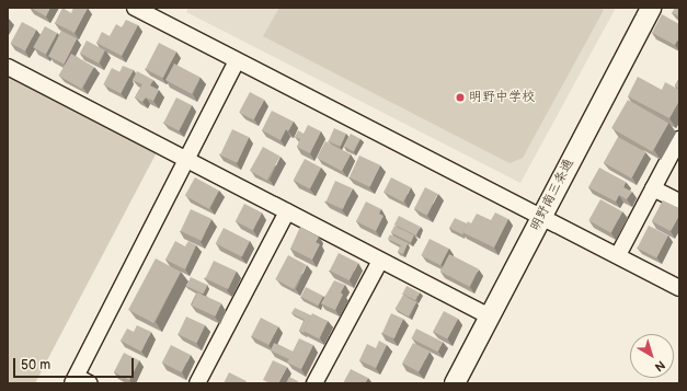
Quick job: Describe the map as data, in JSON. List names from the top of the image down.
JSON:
{
  "streets": {
    "street": ["明野南三条通"]
  },
  "places": ["明野中学校"],
  "scale_bar": "50 m",
  "north": "bottom right"
}
